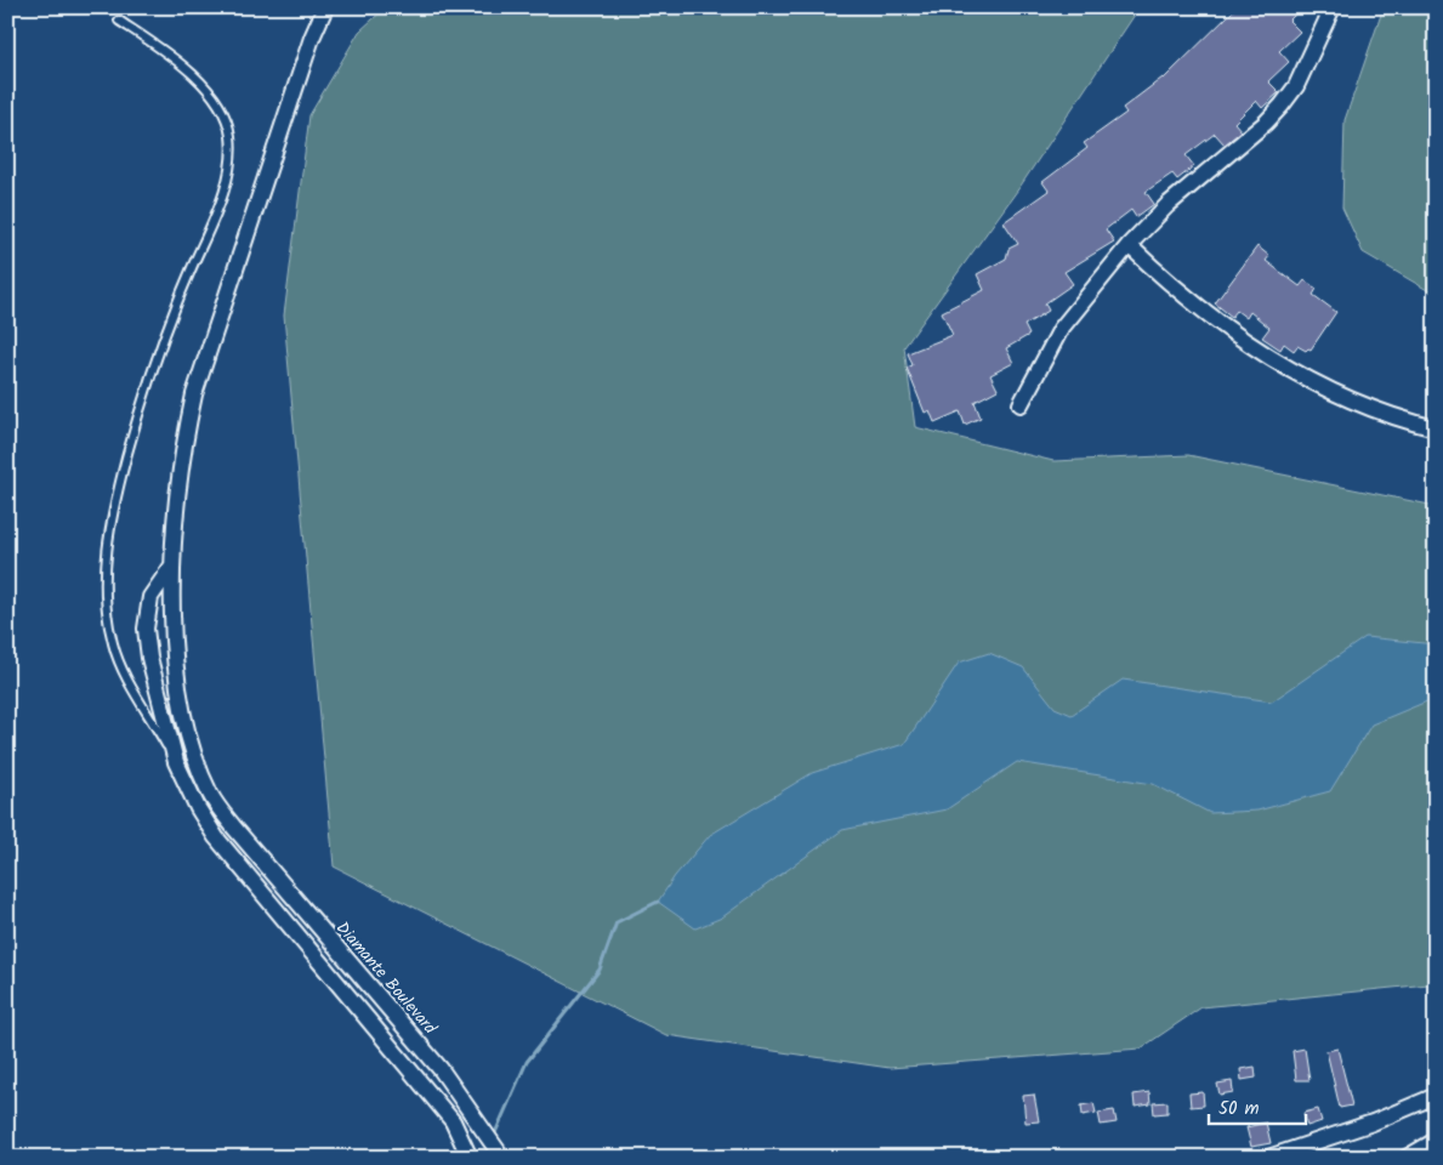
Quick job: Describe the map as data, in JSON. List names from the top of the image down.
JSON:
{
  "streets": {
    "street": ["Diamante Boulevard"]
  },
  "scale_bar": "50 m"
}
